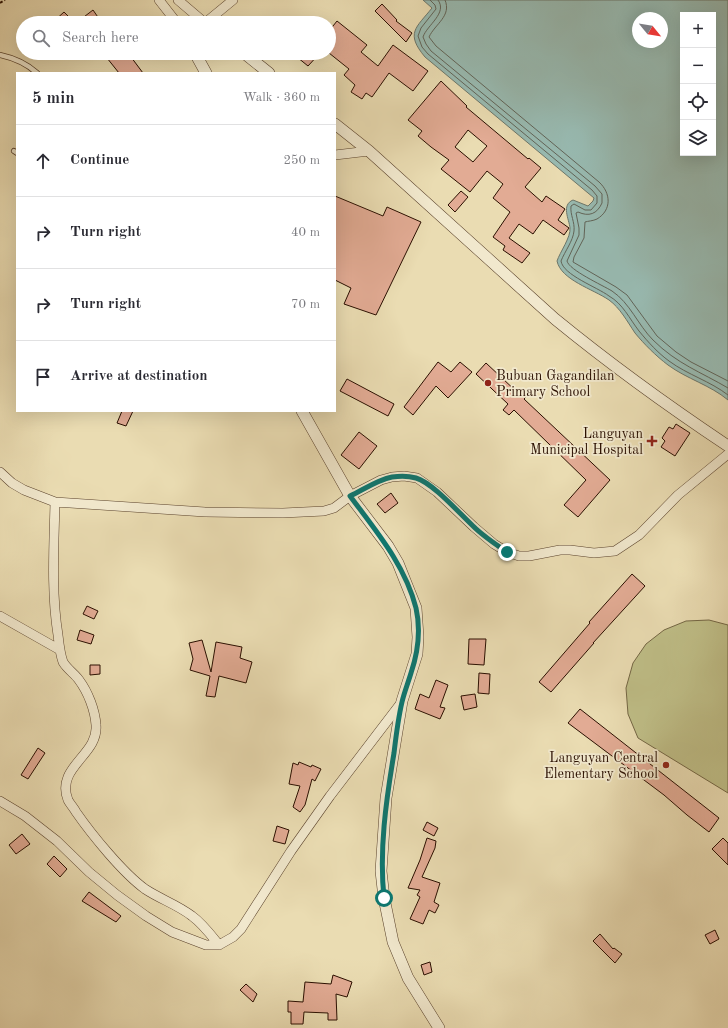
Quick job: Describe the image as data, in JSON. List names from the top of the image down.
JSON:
{
  "places": {
    "other": ["Bubuan Gagandilan Primary School", "Languyan Central Elementary School"],
    "health": ["Languyan Municipal Hospital"]
  },
  "north": "bottom right",
  "page": {
    "map_buttons": ["+", "−"],
    "search": "Search here",
    "heading": ["5 min", "Walk · 360 m"],
    "list": [
      ["Continue", "250 m"],
      ["Turn right", "40 m"],
      ["Turn right", "70 m"],
      "Arrive at destination"
    ]
  }
}
